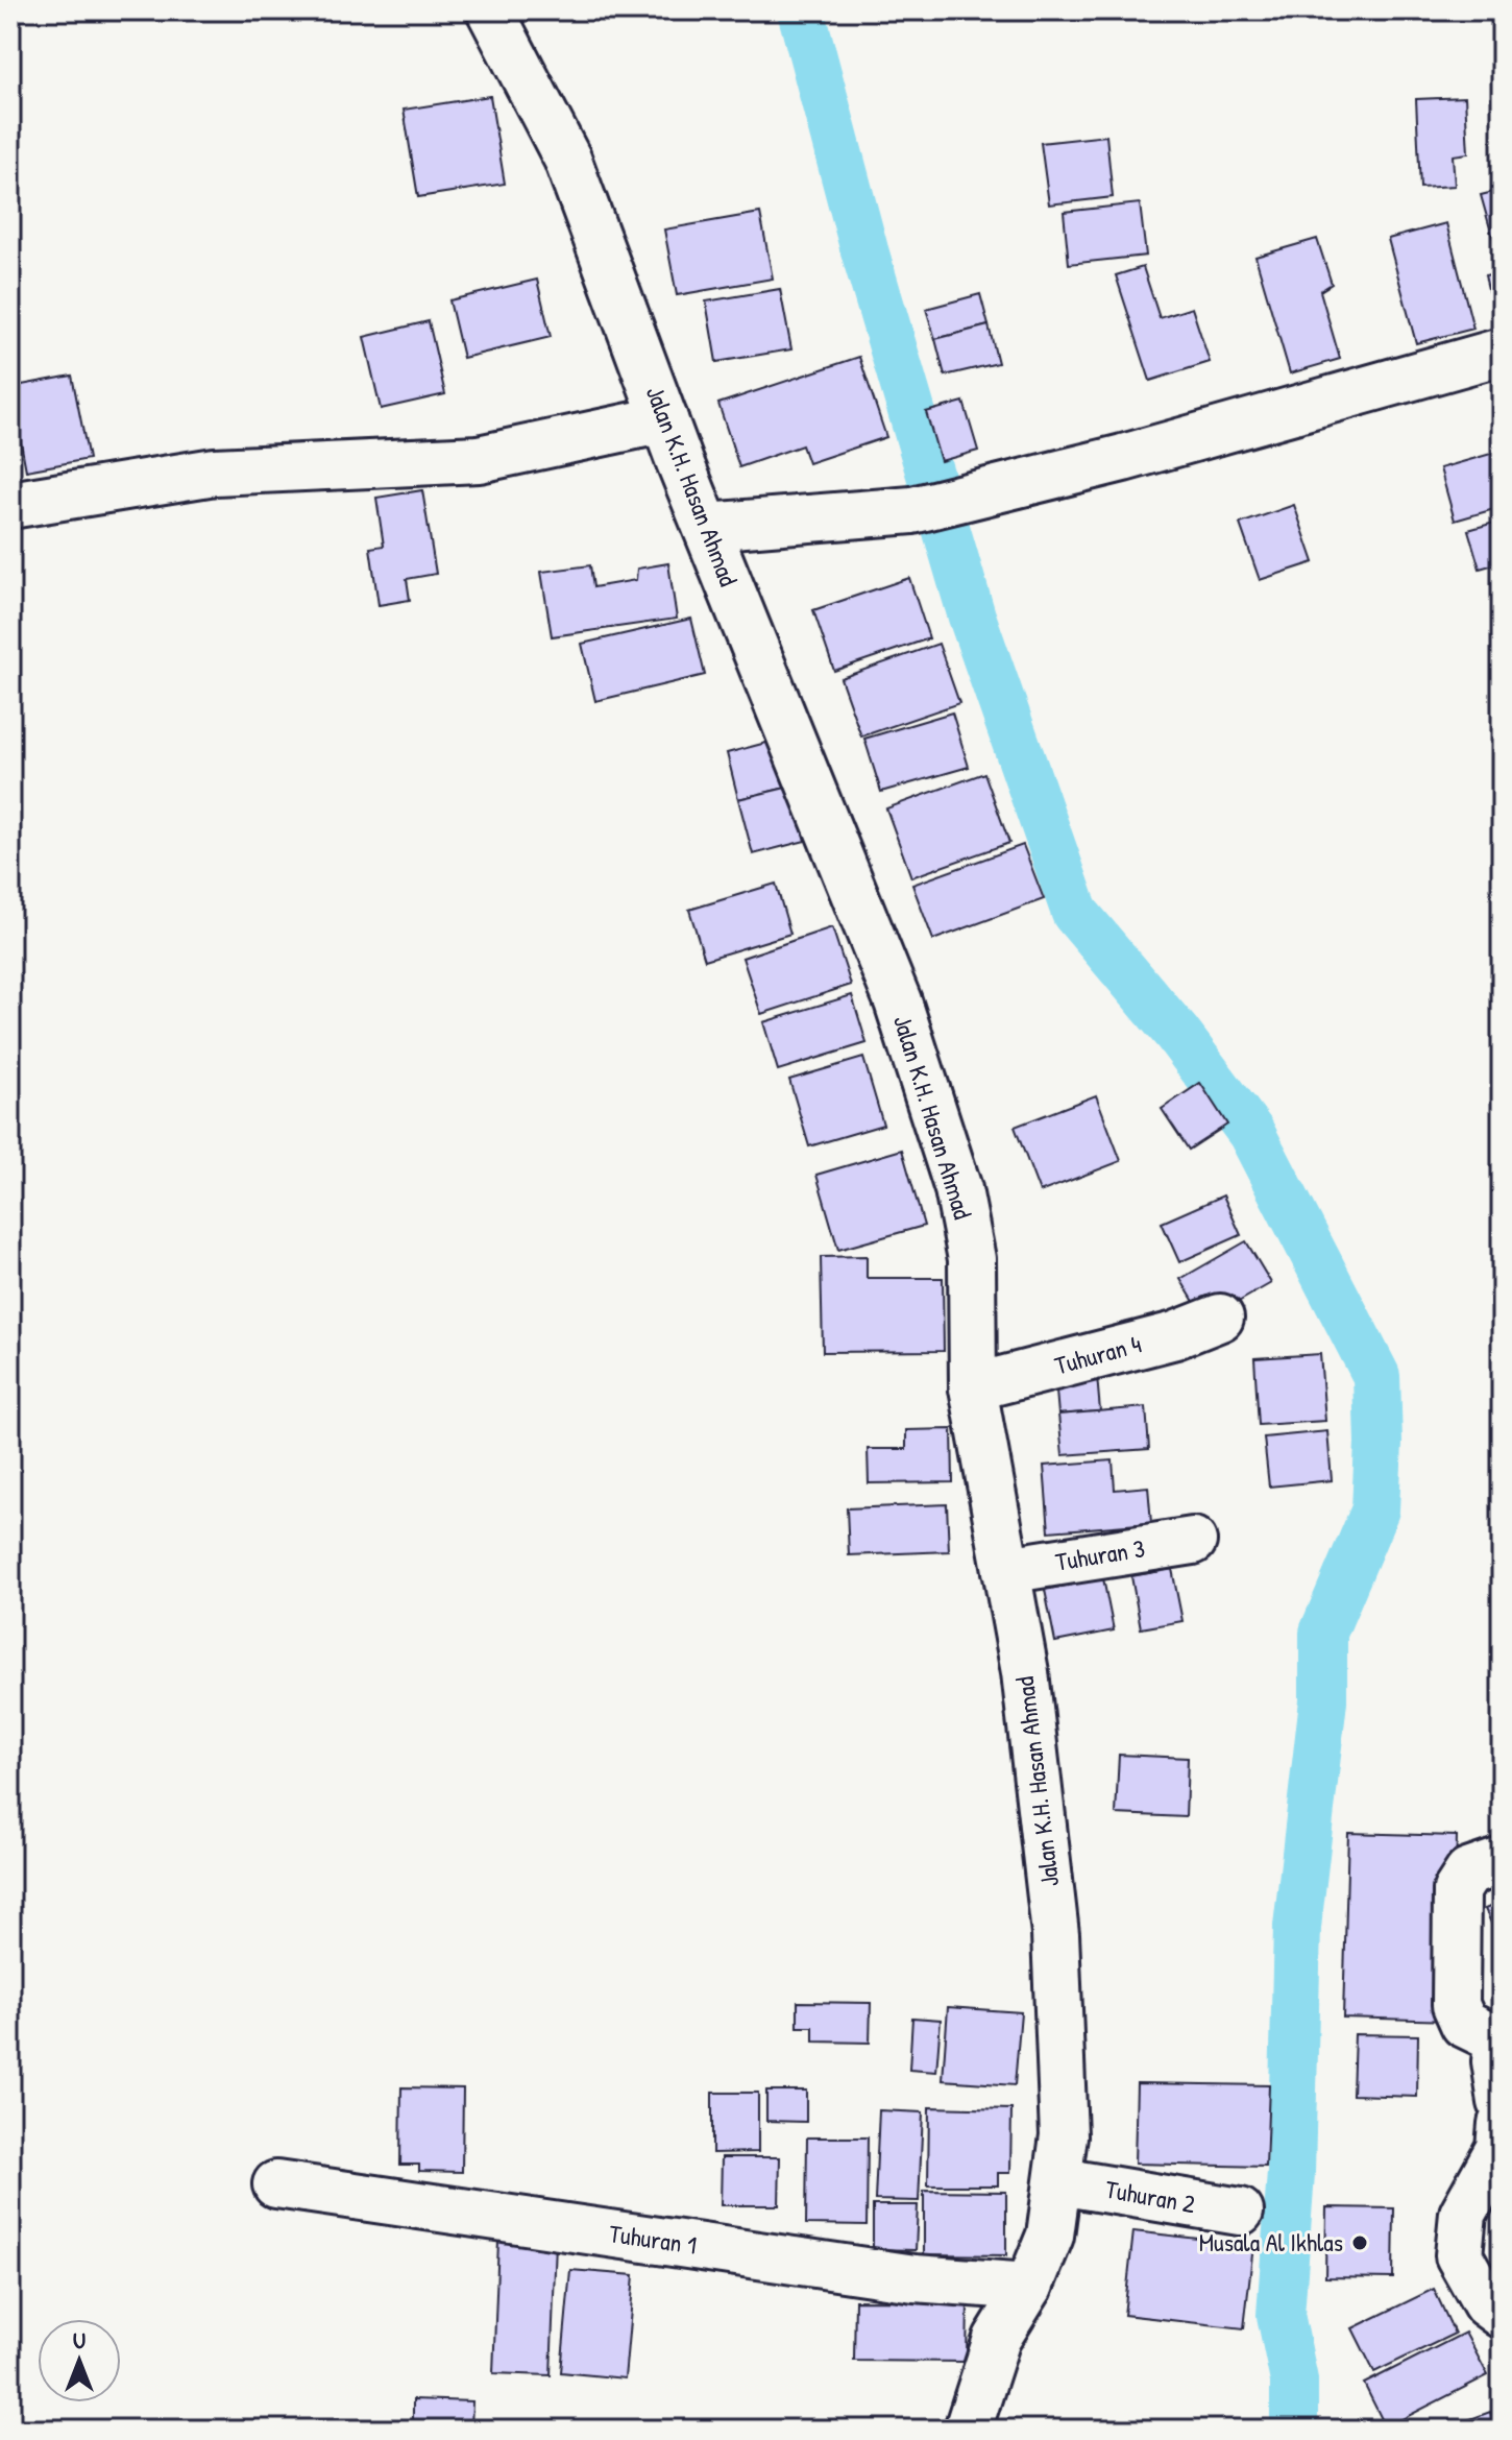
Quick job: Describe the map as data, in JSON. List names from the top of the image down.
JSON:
{
  "streets": {
    "street": [
      "Jalan K.H. Hasan Ahmad",
      "Tuhuran 4",
      "Tuhuran 3",
      "Tuhuran 2",
      "Tuhuran 1"
    ]
  },
  "crossings": [
    ["Jalan K.H. Hasan Ahmad", "Tuhuran 4"],
    ["Jalan K.H. Hasan Ahmad", "Tuhuran 3"],
    ["Jalan K.H. Hasan Ahmad", "Tuhuran 2"],
    ["Jalan K.H. Hasan Ahmad", "Tuhuran 1"]
  ],
  "places": ["Musala Al Ikhlas"],
  "north": "top"
}
